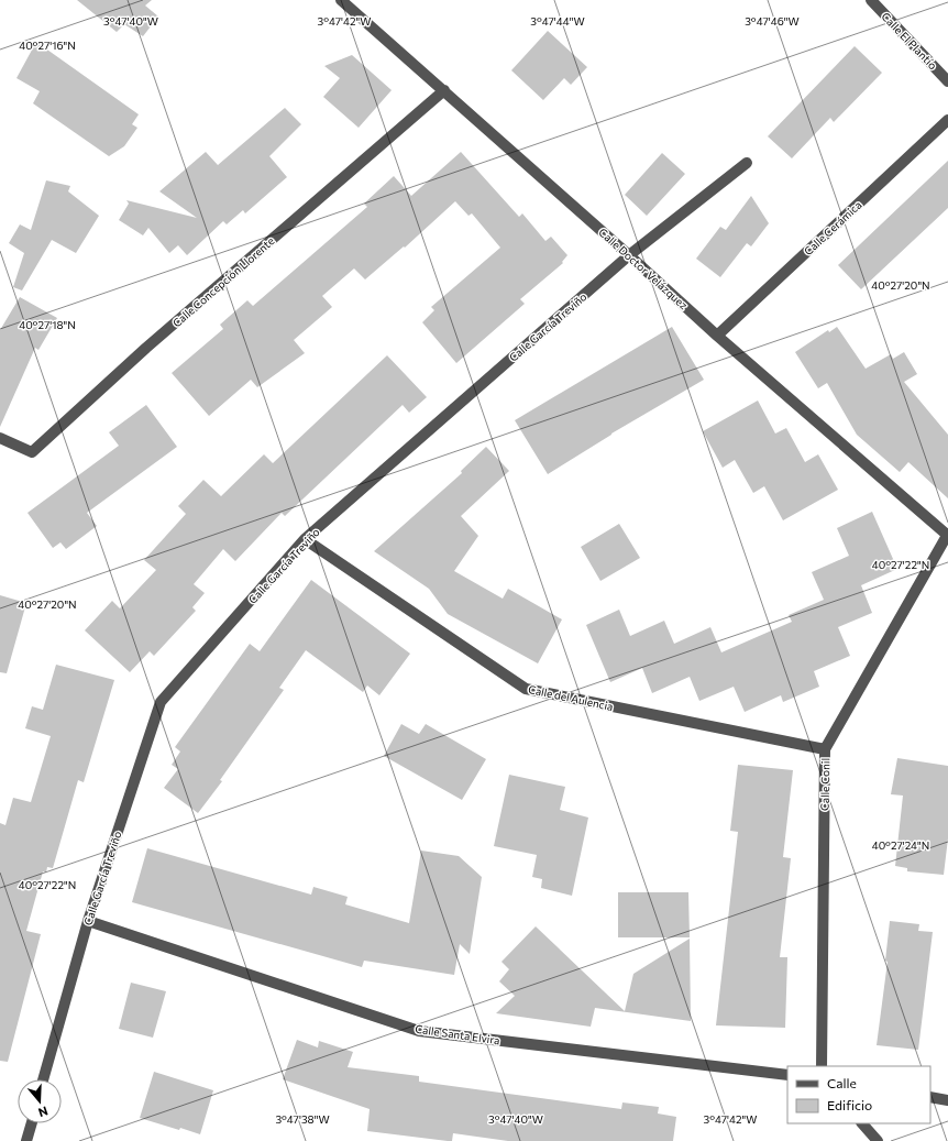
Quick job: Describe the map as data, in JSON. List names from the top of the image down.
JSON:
{
  "streets": {
    "street": [
      "Calle El Plantío",
      "Calle Cerámica",
      "Calle Doctor Velázquez",
      "Calle Concepción Llorente",
      "Calle García Treviño",
      "Calle del Aulencia",
      "Calle Conil",
      "Calle Santa Elvira"
    ]
  },
  "crossings": [
    ["Calle Cerámica", "Calle Doctor Velázquez"],
    ["Calle Doctor Velázquez", "Calle Concepción Llorente"],
    ["Calle Doctor Velázquez", "Calle García Treviño"],
    ["Calle Doctor Velázquez", "Calle Conil"],
    ["Calle García Treviño", "Calle del Aulencia"],
    ["Calle García Treviño", "Calle Santa Elvira"],
    ["Calle del Aulencia", "Calle Conil"]
  ],
  "legend": ["Calle", "Edificio"],
  "north": "bottom",
  "coordinates": [
    "3°47'40\"W",
    "3°47'42\"W",
    "3°47'44\"W",
    "3°47'46\"W",
    "40°27'16\"N",
    "40°27'20\"N",
    "40°27'18\"N",
    "40°27'22\"N",
    "40°27'24\"N",
    "3°47'38\"W"
  ]
}
